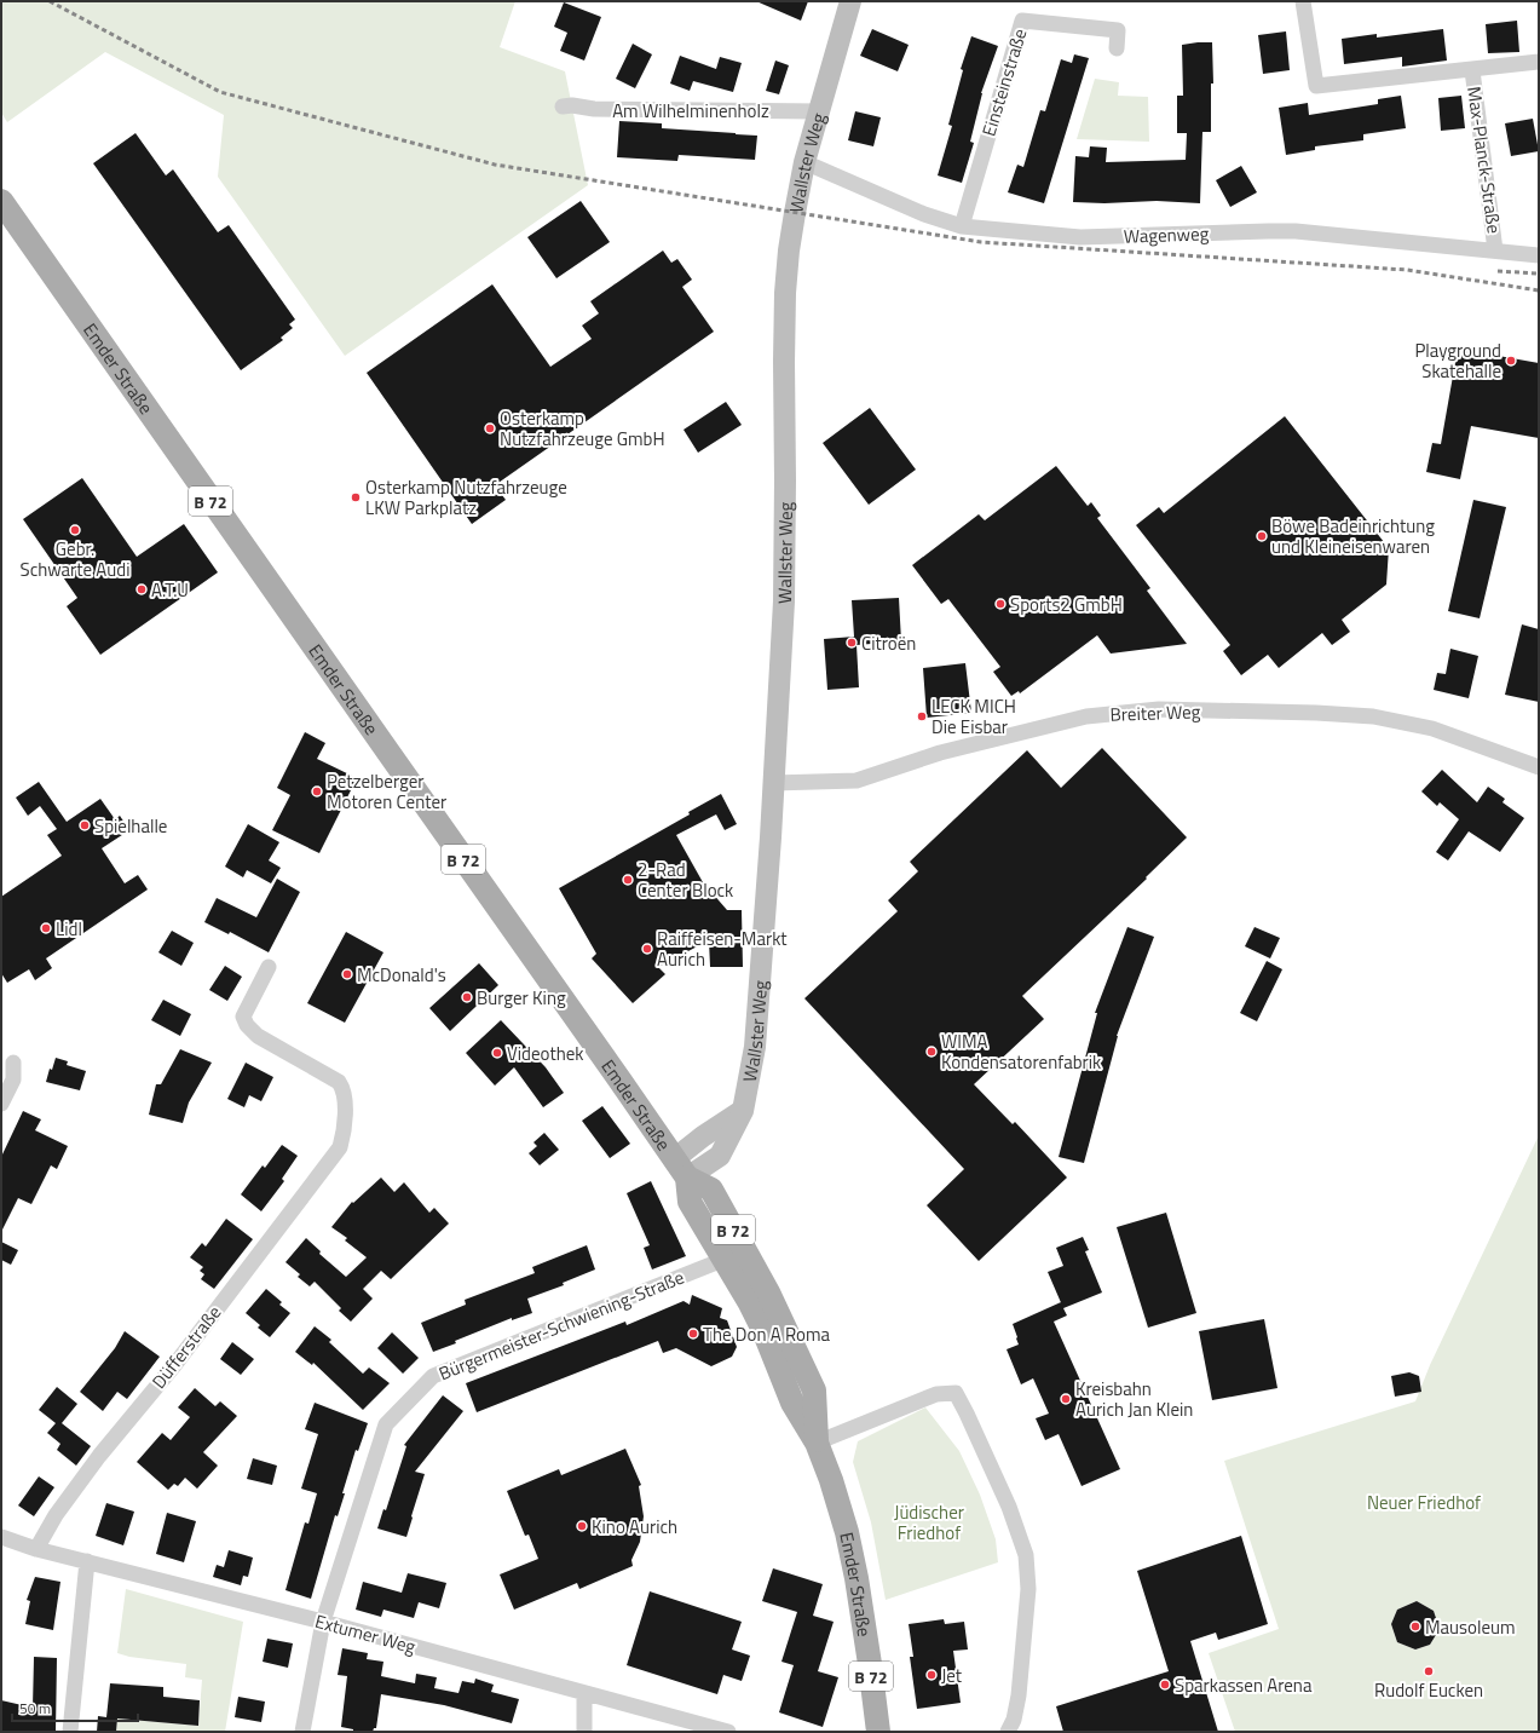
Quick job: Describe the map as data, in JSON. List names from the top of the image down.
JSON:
{
  "streets": {
    "main road": ["Emder Straße", "B 72"],
    "street": [
      "Einsteinstraße",
      "Am Wilhelminenholz",
      "Max-Planck-Straße",
      "Wallster Weg",
      "Wagenweg",
      "Breiter Weg",
      "Bürgermeister-Schwiening-Straße",
      "Düfferstraße",
      "Extumer Weg"
    ]
  },
  "crossings": [
    ["Einsteinstraße", "Wagenweg"],
    ["Am Wilhelminenholz", "Wallster Weg"],
    ["Max-Planck-Straße", "Wagenweg"],
    ["Wallster Weg", "Wagenweg"],
    ["Wallster Weg", "Emder Straße"],
    ["Wallster Weg", "Breiter Weg"],
    ["Emder Straße", "Bürgermeister-Schwiening-Straße"],
    ["Bürgermeister-Schwiening-Straße", "Extumer Weg"],
    ["Düfferstraße", "Extumer Weg"]
  ],
  "parks": ["Neuer Friedhof", "Jüdischer Friedhof"],
  "places": [
    "Playground Skatehalle",
    "Osterkamp Nutzfahrzeuge GmbH",
    "Osterkamp Nutzfahrzeuge LKW Parkplatz",
    "Gebr. Schwarte Audi",
    "Böwe Badeinrichtung und Kleineisenwaren",
    "A.T.U",
    "Sports2 GmbH",
    "Citroën",
    "LECK MICH Die Eisbar",
    "Petzelberger Motoren Center",
    "Spielhalle",
    "2-Rad Center Block",
    "Lidl",
    "Raiffeisen-Markt Aurich",
    "McDonald's",
    "Burger King",
    "WIMA Kondensatorenfabrik",
    "Videothek",
    "The Don A Roma",
    "Kreisbahn Aurich Jan Klein",
    "Kino Aurich",
    "Mausoleum",
    "Rudolf Eucken",
    "Jet",
    "Sparkassen Arena"
  ],
  "scale_bar": "50 m"
}
